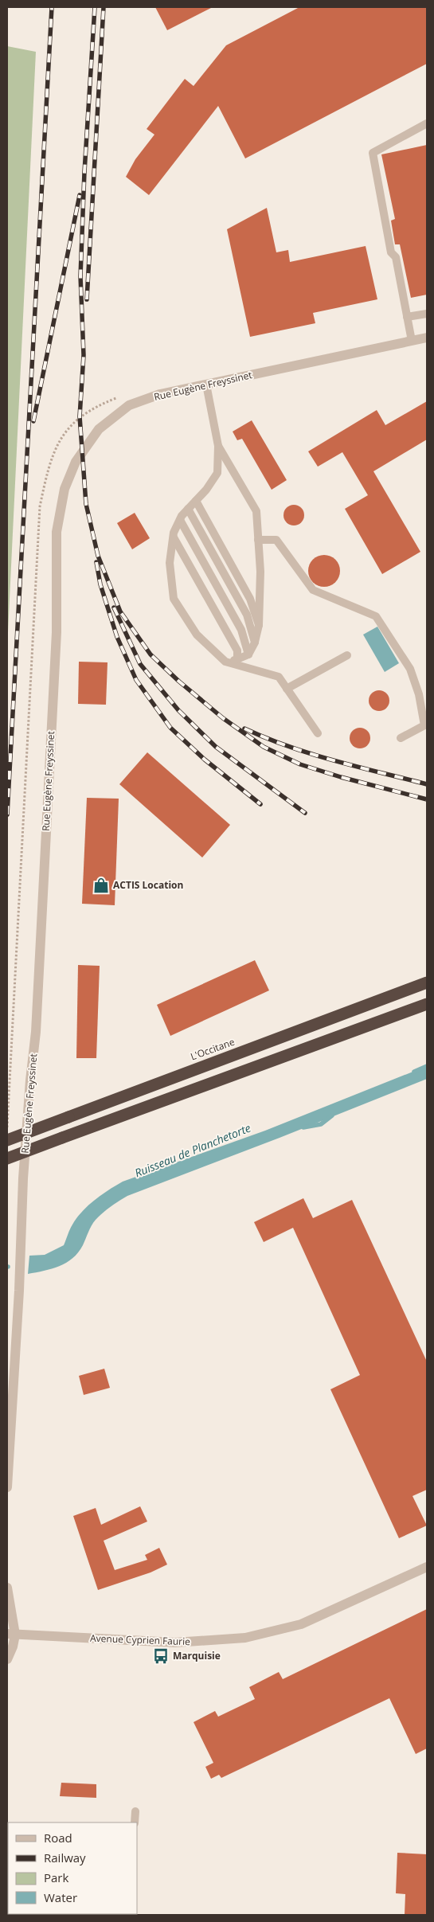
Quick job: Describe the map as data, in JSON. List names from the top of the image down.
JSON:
{
  "streets": {
    "highway": ["L'Occitane"],
    "street": ["Rue Eugène Freyssinet", "Avenue Cyprien Faurie"]
  },
  "water": ["Ruisseau de Planchetorte"],
  "places": {
    "shop": ["ACTIS Location"],
    "bus stop": ["Marquisie"]
  },
  "legend": [
    "Road",
    "Railway",
    "Park",
    "Water"
  ]
}
